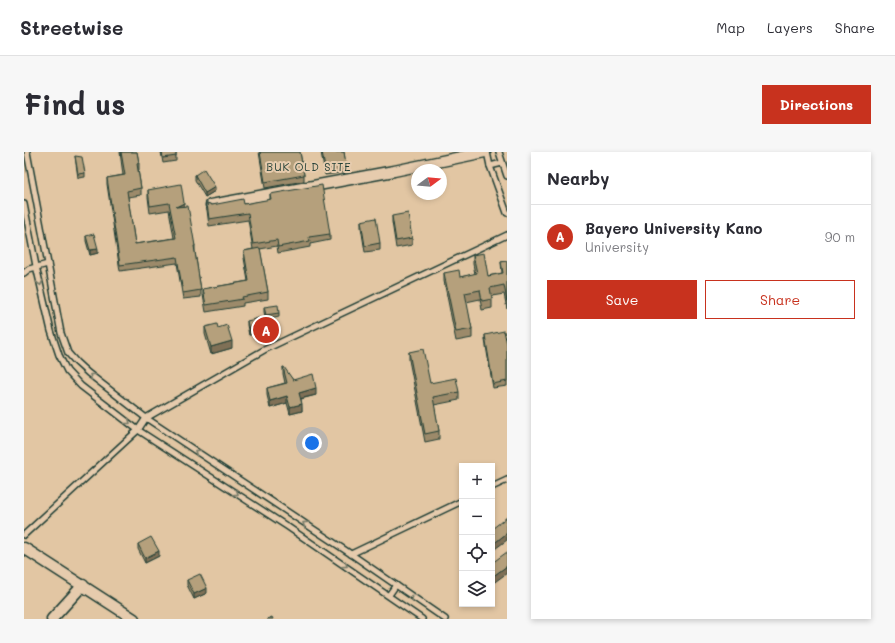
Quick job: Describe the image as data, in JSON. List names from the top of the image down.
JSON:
{
  "districts": ["BUK OLD SITE"],
  "north": "right",
  "page": {
    "header": "Streetwise",
    "nav": ["Map", "Layers", "Share"],
    "buttons": [
      "Directions",
      ["Save", "Share"]
    ],
    "title": "Find us",
    "heading": "Nearby",
    "list": [
      {
        "mark": "A",
        "name": "Bayero University Kano",
        "note": "University",
        "value": "90 m"
      }
    ],
    "pins": "A",
    "map_buttons": ["+", "−"]
  }
}
